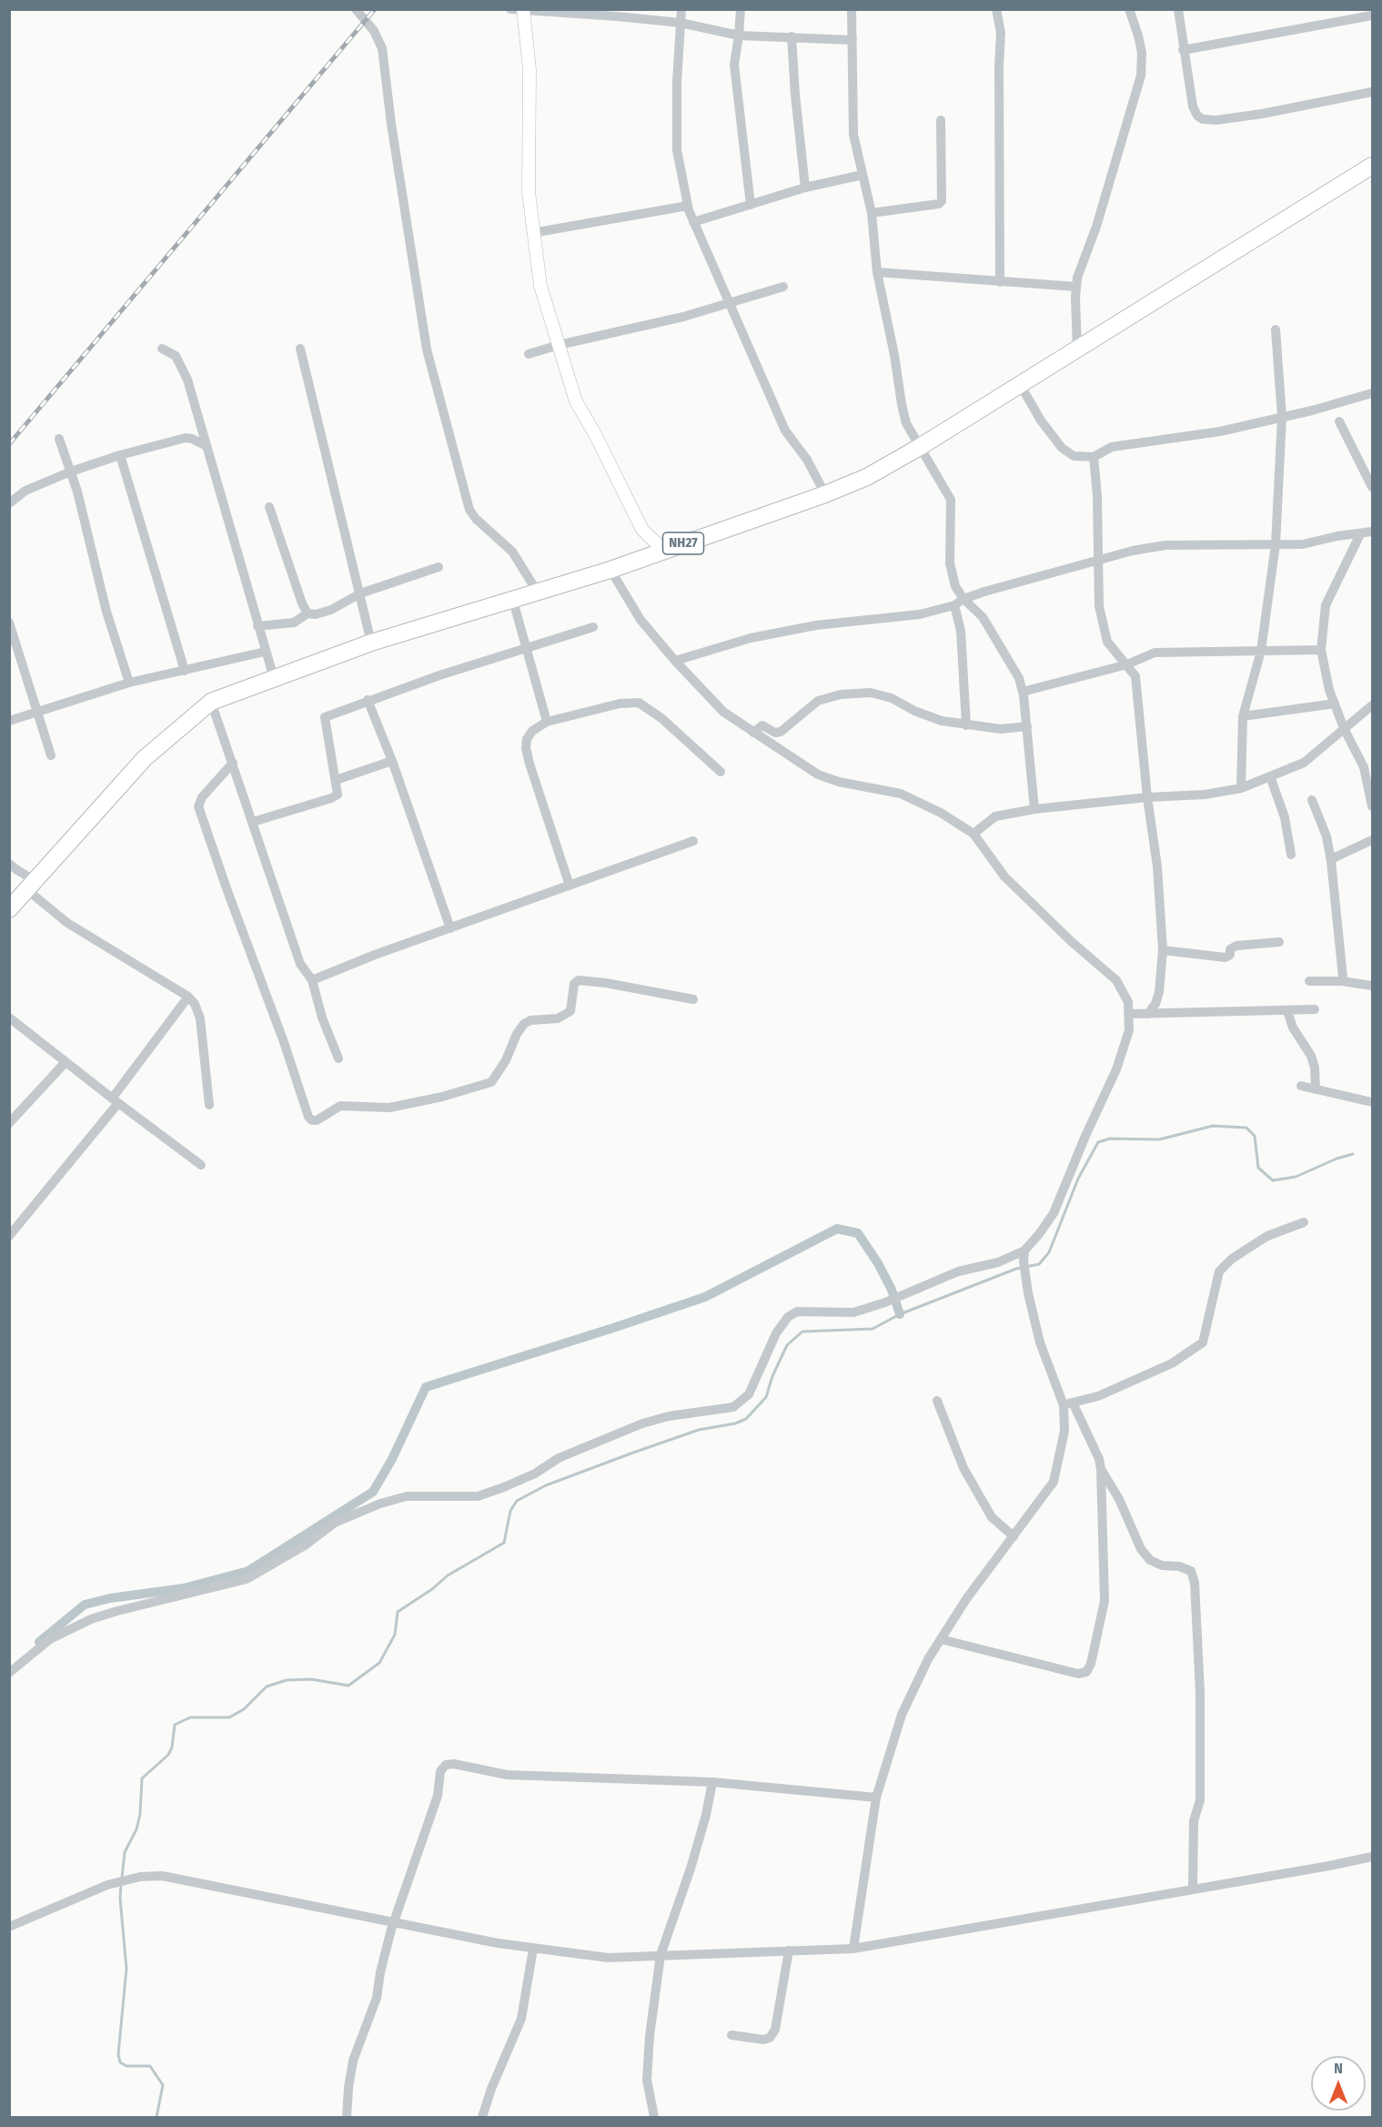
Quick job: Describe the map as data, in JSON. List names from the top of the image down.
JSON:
{
  "streets": {
    "highway": ["NH27"]
  },
  "north": "top"
}
